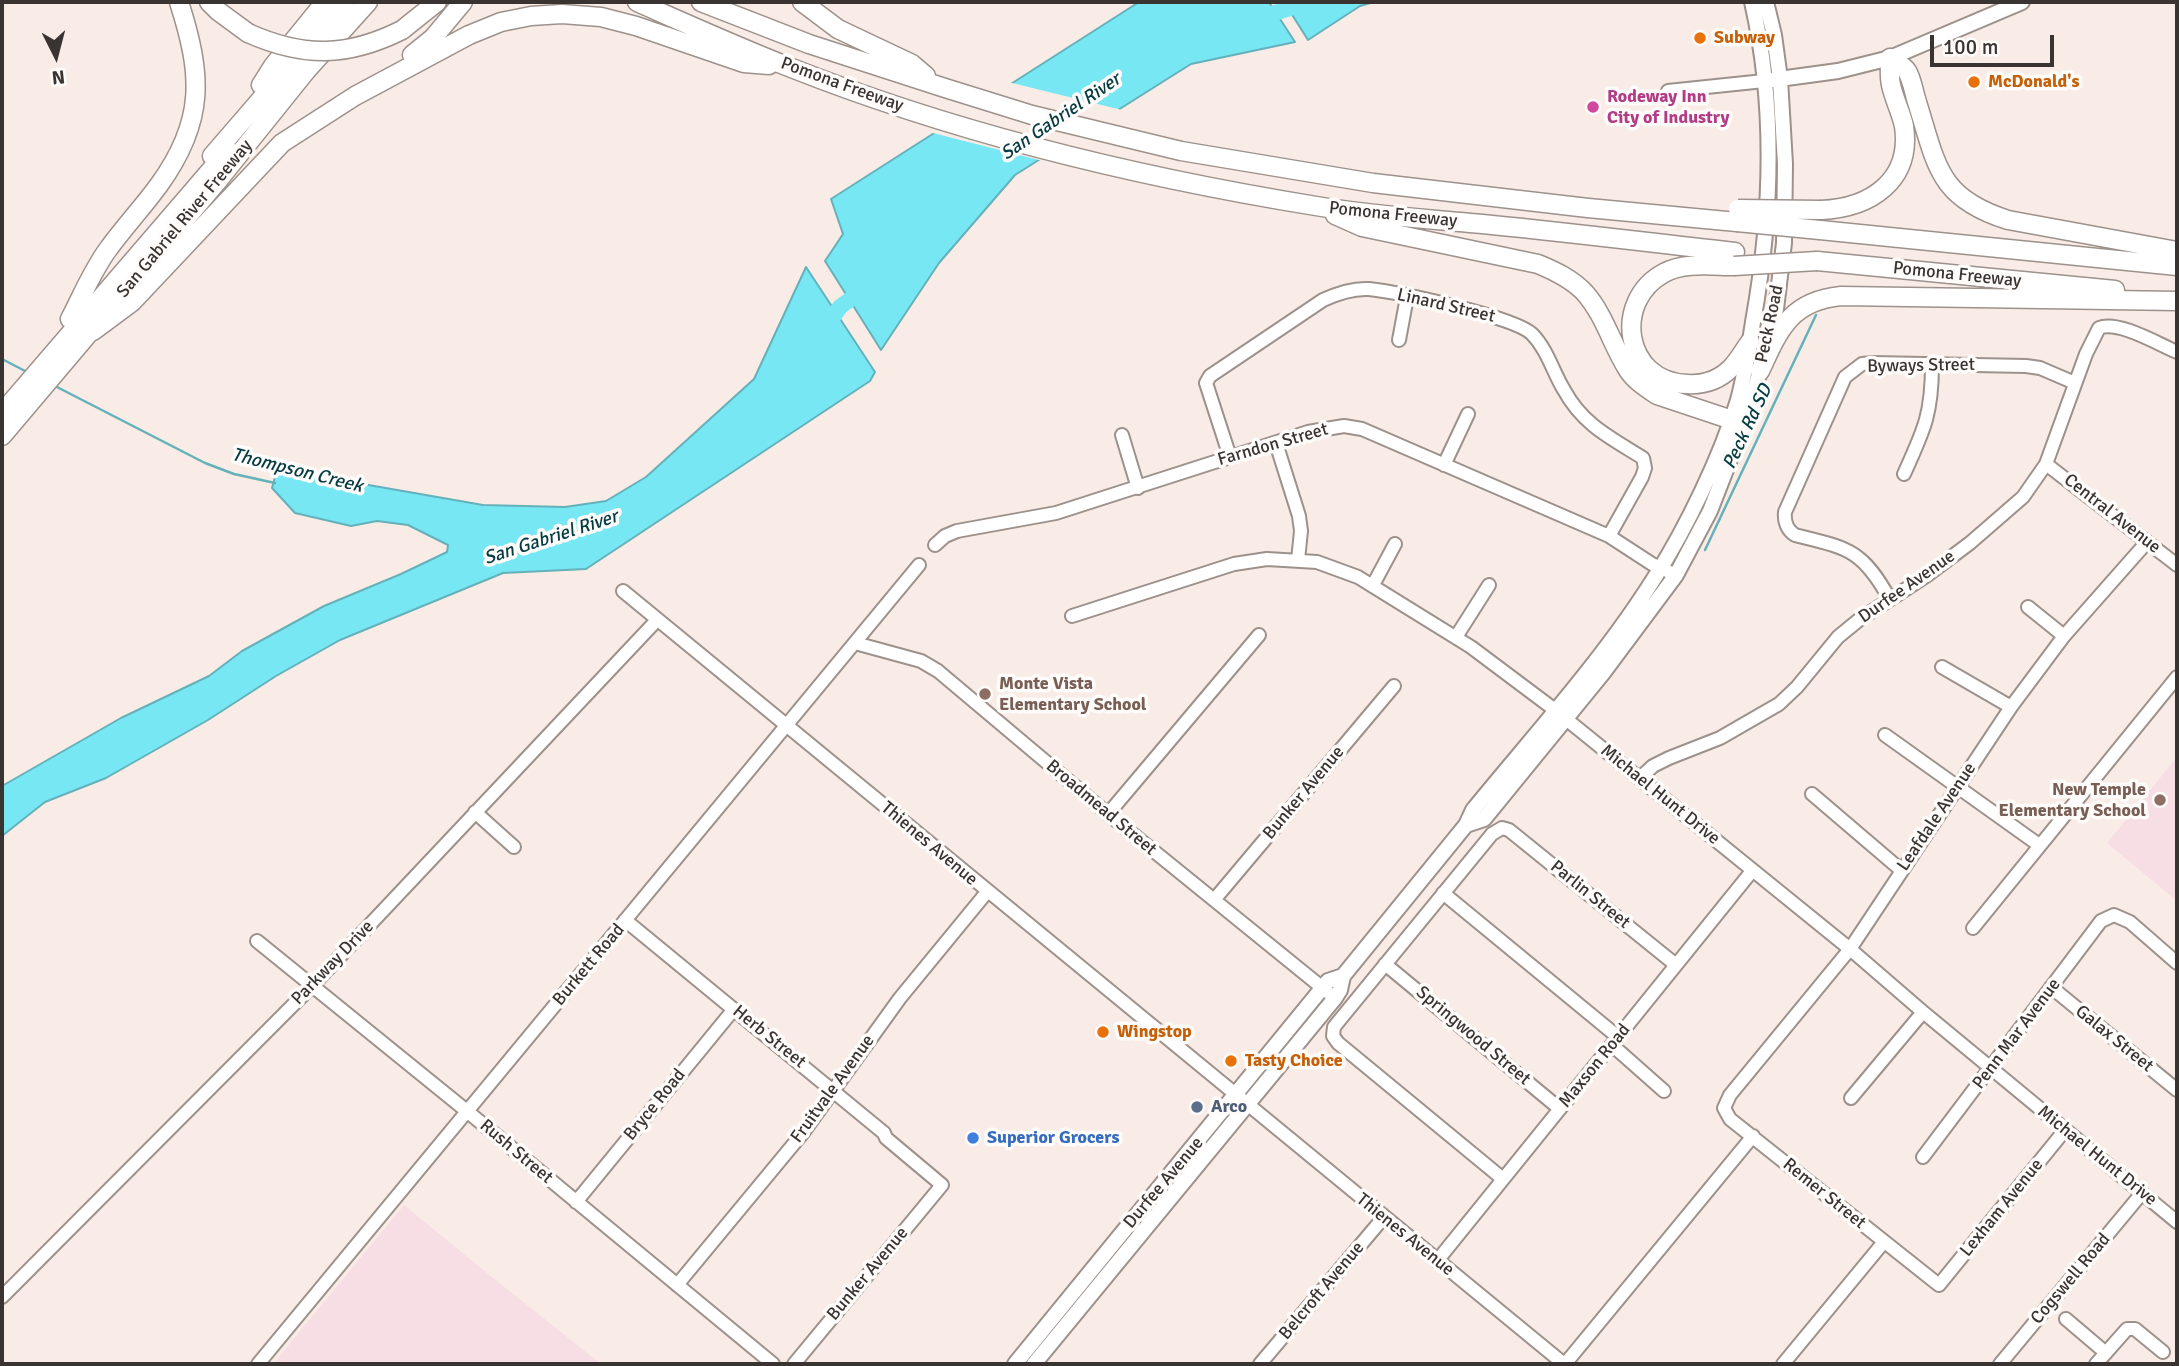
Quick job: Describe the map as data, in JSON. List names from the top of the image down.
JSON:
{
  "streets": {
    "highway": ["Pomona Freeway", "San Gabriel River Freeway"],
    "main road": ["Peck Road", "Durfee Avenue"],
    "street": [
      "Linard Street",
      "Byways Street",
      "Farndon Street",
      "Central Avenue",
      "Bunker Avenue",
      "Michael Hunt Drive",
      "Broadmead Street",
      "Leafdale Avenue",
      "Thienes Avenue",
      "Parlin Street",
      "Parkway Drive",
      "Burkett Road",
      "Penn Mar Avenue",
      "Springwood Street",
      "Herb Street",
      "Galax Street",
      "Maxson Road",
      "Fruitvale Avenue",
      "Bryce Road",
      "Rush Street",
      "Remer Street",
      "Lexham Avenue",
      "Cogswell Road",
      "Belcroft Avenue"
    ]
  },
  "crossings": [
    ["Linard Street", "Farndon Street"],
    ["Peck Road", "Farndon Street"],
    ["Peck Road", "Durfee Avenue"],
    ["Peck Road", "Michael Hunt Drive"],
    ["Byways Street", "Durfee Avenue"],
    ["Central Avenue", "Durfee Avenue"],
    ["Central Avenue", "Leafdale Avenue"],
    ["Durfee Avenue", "Michael Hunt Drive"],
    ["Durfee Avenue", "Broadmead Street"],
    ["Durfee Avenue", "Thienes Avenue"],
    ["Bunker Avenue", "Broadmead Street"],
    ["Bunker Avenue", "Herb Street"],
    ["Michael Hunt Drive", "Leafdale Avenue"],
    ["Michael Hunt Drive", "Penn Mar Avenue"],
    ["Michael Hunt Drive", "Maxson Road"],
    ["Michael Hunt Drive", "Lexham Avenue"],
    ["Michael Hunt Drive", "Cogswell Road"],
    ["Broadmead Street", "Burkett Road"],
    ["Leafdale Avenue", "Remer Street"],
    ["Thienes Avenue", "Parkway Drive"],
    ["Thienes Avenue", "Burkett Road"],
    ["Thienes Avenue", "Maxson Road"],
    ["Thienes Avenue", "Fruitvale Avenue"],
    ["Thienes Avenue", "Belcroft Avenue"],
    ["Parlin Street", "Maxson Road"],
    ["Parkway Drive", "Rush Street"],
    ["Burkett Road", "Herb Street"],
    ["Burkett Road", "Rush Street"],
    ["Penn Mar Avenue", "Galax Street"],
    ["Springwood Street", "Maxson Road"],
    ["Herb Street", "Fruitvale Avenue"],
    ["Herb Street", "Bryce Road"],
    ["Fruitvale Avenue", "Rush Street"],
    ["Bryce Road", "Rush Street"],
    ["Remer Street", "Lexham Avenue"]
  ],
  "water": ["San Gabriel River", "Peck Rd SD", "Thompson Creek"],
  "places": [
    "Subway",
    "McDonald's",
    "Rodeway Inn City of Industry",
    "Monte Vista Elementary School",
    "New Temple Elementary School",
    "Wingstop",
    "Tasty Choice",
    "Arco",
    "Superior Grocers"
  ],
  "scale_bar": "100 m",
  "north": "bottom"
}
